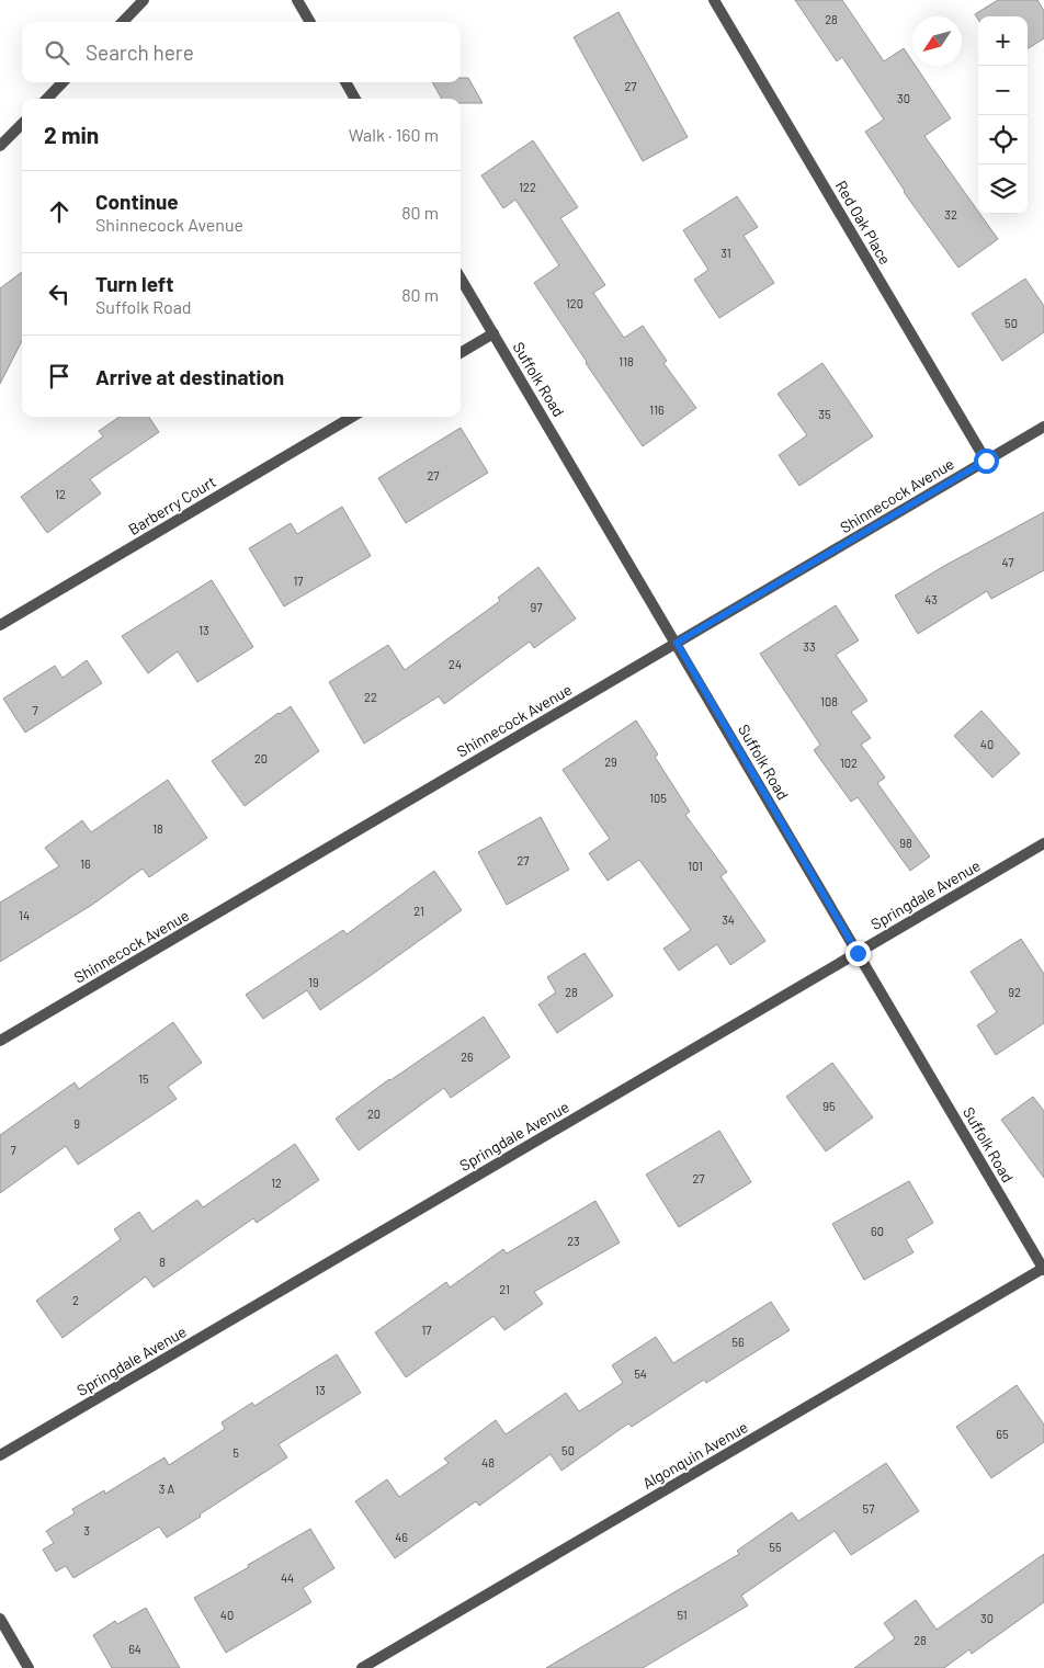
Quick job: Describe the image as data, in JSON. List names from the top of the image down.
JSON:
{
  "streets": {
    "street": [
      "Red Oak Place",
      "Suffolk Road",
      "Shinnecock Avenue",
      "Barberry Court",
      "Springdale Avenue",
      "Algonquin Avenue"
    ]
  },
  "crossings": [
    ["Red Oak Place", "Shinnecock Avenue"],
    ["Suffolk Road", "Shinnecock Avenue"],
    ["Suffolk Road", "Springdale Avenue"],
    ["Suffolk Road", "Algonquin Avenue"]
  ],
  "house_numbers": [
    "28",
    "27",
    "30",
    "122",
    "32",
    "31",
    "120",
    "50",
    "118",
    "116",
    "35",
    "27",
    "12",
    "47",
    "17",
    "43",
    "97",
    "13",
    "33",
    "24",
    "22",
    "108",
    "7",
    "40",
    "20",
    "29",
    "102",
    "105",
    "18",
    "98",
    "27",
    "16",
    "101",
    "21",
    "14",
    "34",
    "19",
    "28",
    "92",
    "26",
    "15",
    "95",
    "20",
    "9",
    "7",
    "27",
    "12",
    "60",
    "23",
    "8",
    "21",
    "2",
    "17",
    "56",
    "54",
    "13",
    "65",
    "50",
    "5",
    "48",
    "3 A",
    "57",
    "3",
    "46",
    "55",
    "44",
    "40",
    "51",
    "30",
    "28",
    "64"
  ],
  "north": "bottom left",
  "page": {
    "map_buttons": ["+", "−"],
    "search": "Search here",
    "heading": ["2 min", "Walk · 160 m"],
    "list": [
      ["Continue", "Shinnecock Avenue", "80 m"],
      ["Turn left", "Suffolk Road", "80 m"],
      "Arrive at destination"
    ]
  }
}
